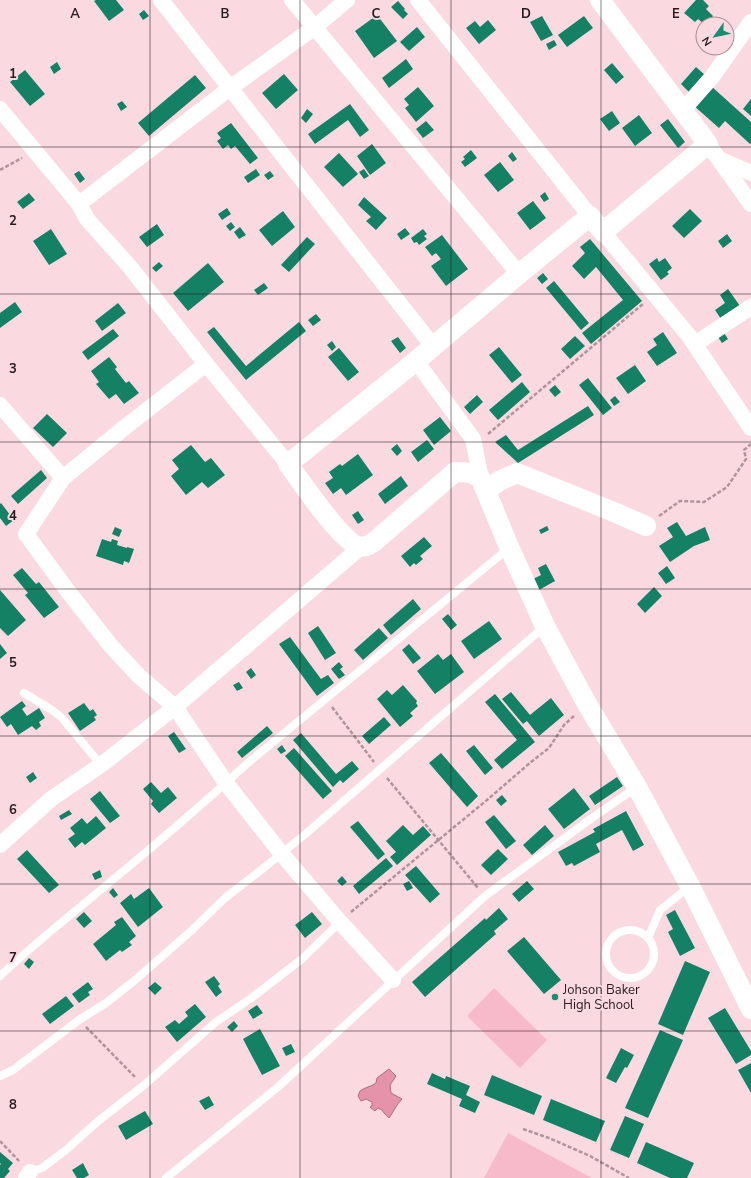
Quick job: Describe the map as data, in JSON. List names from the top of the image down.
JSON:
{
  "places": ["Johson Baker High School"],
  "north": "bottom left",
  "grid": {
    "columns": [
      "A",
      "B",
      "C",
      "D",
      "E"
    ],
    "rows": [
      "1",
      "2",
      "3",
      "4",
      "5",
      "6",
      "7",
      "8"
    ]
  }
}
